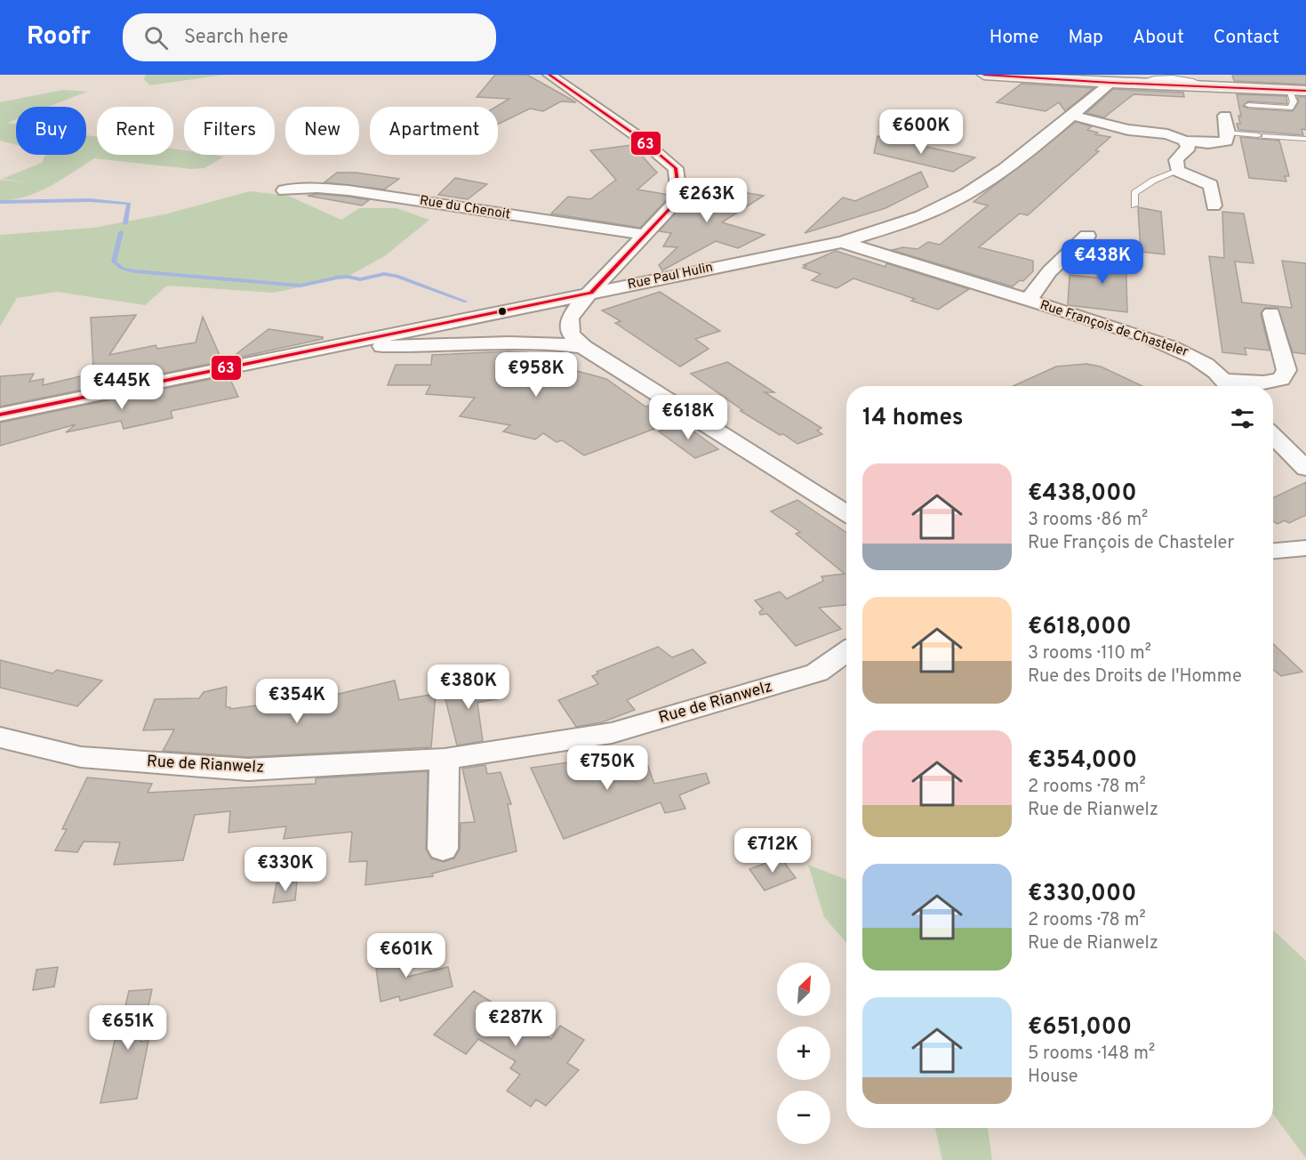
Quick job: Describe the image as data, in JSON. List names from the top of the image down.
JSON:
{
  "streets": {
    "street": [
      "Rue du Chenoit",
      "Rue Paul Hulin",
      "Rue François de Chasteler",
      "Rue de Rianwelz"
    ]
  },
  "crossings": [
    ["Rue Paul Hulin", "Rue François de Chasteler"]
  ],
  "lines": ["transit line 63"],
  "north": "top right",
  "page": {
    "header": "Roofr",
    "search": "Search here",
    "nav": [
      "Home",
      "Map",
      "About",
      "Contact"
    ],
    "chip": [
      "Buy",
      "Rent",
      "Filters",
      "New",
      "Apartment"
    ],
    "price": [
      "€600K",
      "€263K",
      "€438K",
      "€958K",
      "€445K",
      "€618K",
      "€380K",
      "€354K",
      "€750K",
      "€712K",
      "€330K",
      "€601K",
      "€287K",
      "€651K"
    ],
    "heading": "14 homes",
    "list": [
      {
        "name": "€438,000",
        "note": "3 rooms · 86 m² · Rue François de Chasteler"
      },
      {
        "name": "€618,000",
        "note": "3 rooms · 110 m² · Rue des Droits de l'Homme"
      },
      {
        "name": "€354,000",
        "note": "2 rooms · 78 m² · Rue de Rianwelz"
      },
      {
        "name": "€330,000",
        "note": "2 rooms · 78 m² · Rue de Rianwelz"
      },
      {
        "name": "€651,000",
        "note": "5 rooms · 148 m² · House"
      }
    ],
    "map_buttons": ["+", "−"]
  }
}
